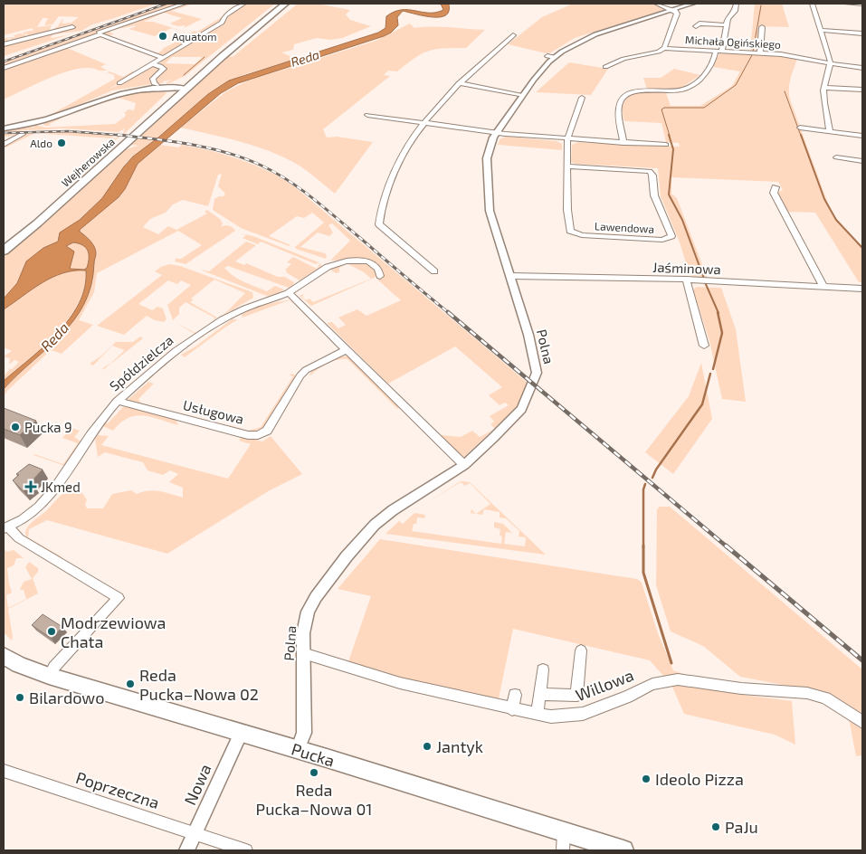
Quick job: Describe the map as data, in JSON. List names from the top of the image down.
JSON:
{
  "streets": {
    "main road": ["Wejherowska", "Pucka"],
    "street": [
      "Michała Ogińskiego",
      "Lawendowa",
      "Jaśminowa",
      "Polna",
      "Spółdzielcza",
      "Usługowa",
      "Willowa",
      "Nowa",
      "Poprzeczna"
    ]
  },
  "crossings": [
    ["Jaśminowa", "Polna"],
    ["Polna", "Willowa"],
    ["Polna", "Pucka"],
    ["Spółdzielcza", "Usługowa"],
    ["Spółdzielcza", "Pucka"],
    ["Pucka", "Nowa"],
    ["Nowa", "Poprzeczna"]
  ],
  "water": ["Reda"],
  "places": {
    "other": [
      "Aquatom",
      "Aldo",
      "Pucka 9",
      "Modrzewiowa Chata",
      "Reda Pucka–Nowa 02",
      "Bilardowo",
      "Jantyk",
      "Reda Pucka–Nowa 01",
      "Ideolo Pizza",
      "PaJu"
    ],
    "health": ["JKmed"]
  }
}
